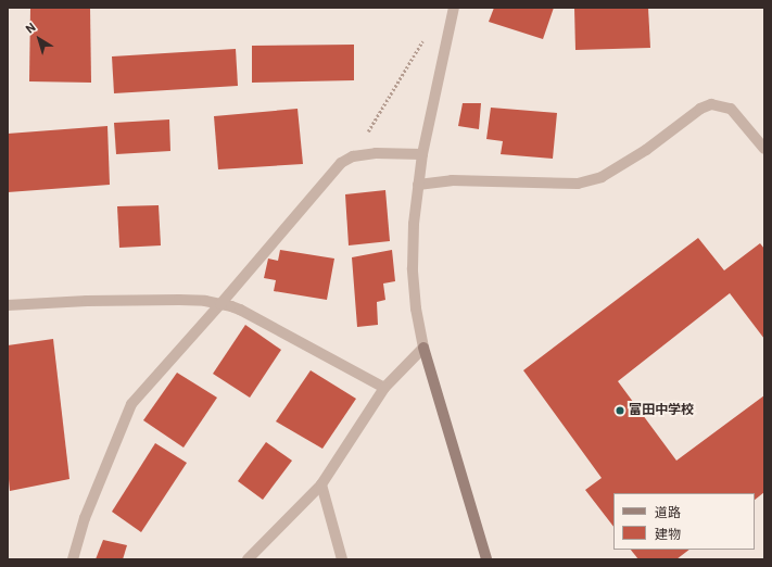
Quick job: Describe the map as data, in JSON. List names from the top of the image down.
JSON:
{
  "places": ["富田中学校"],
  "legend": ["道路", "建物"],
  "north": "top left"
}
